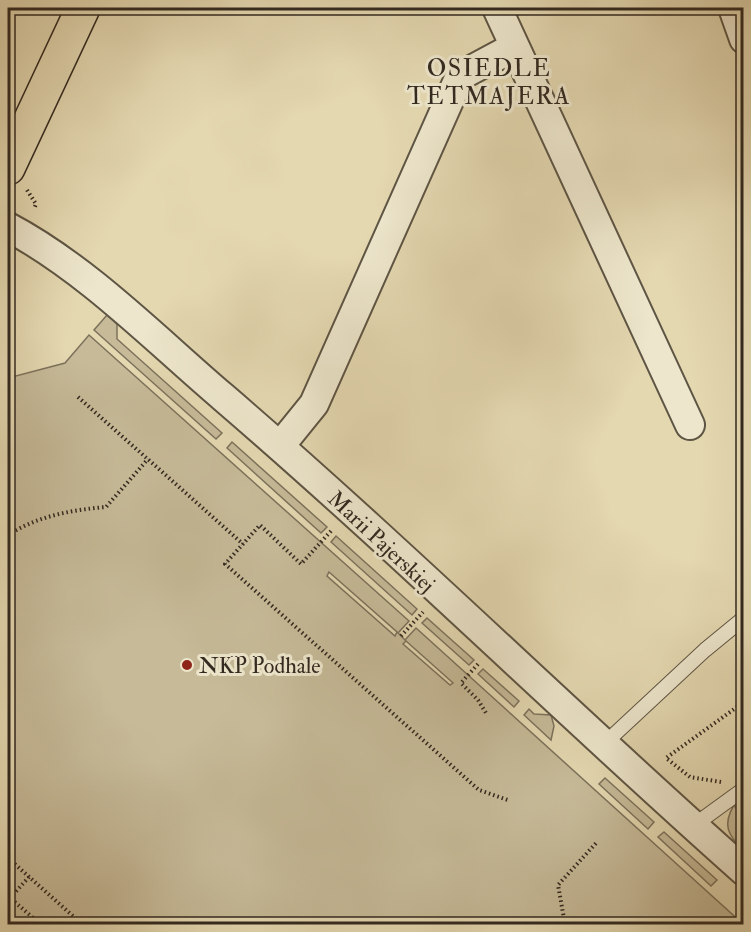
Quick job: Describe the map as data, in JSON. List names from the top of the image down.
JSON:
{
  "streets": {
    "street": ["Marii Pajerskiej"]
  },
  "districts": ["OSIEDLE TETMAJERA"],
  "places": ["NKP Podhale"]
}
